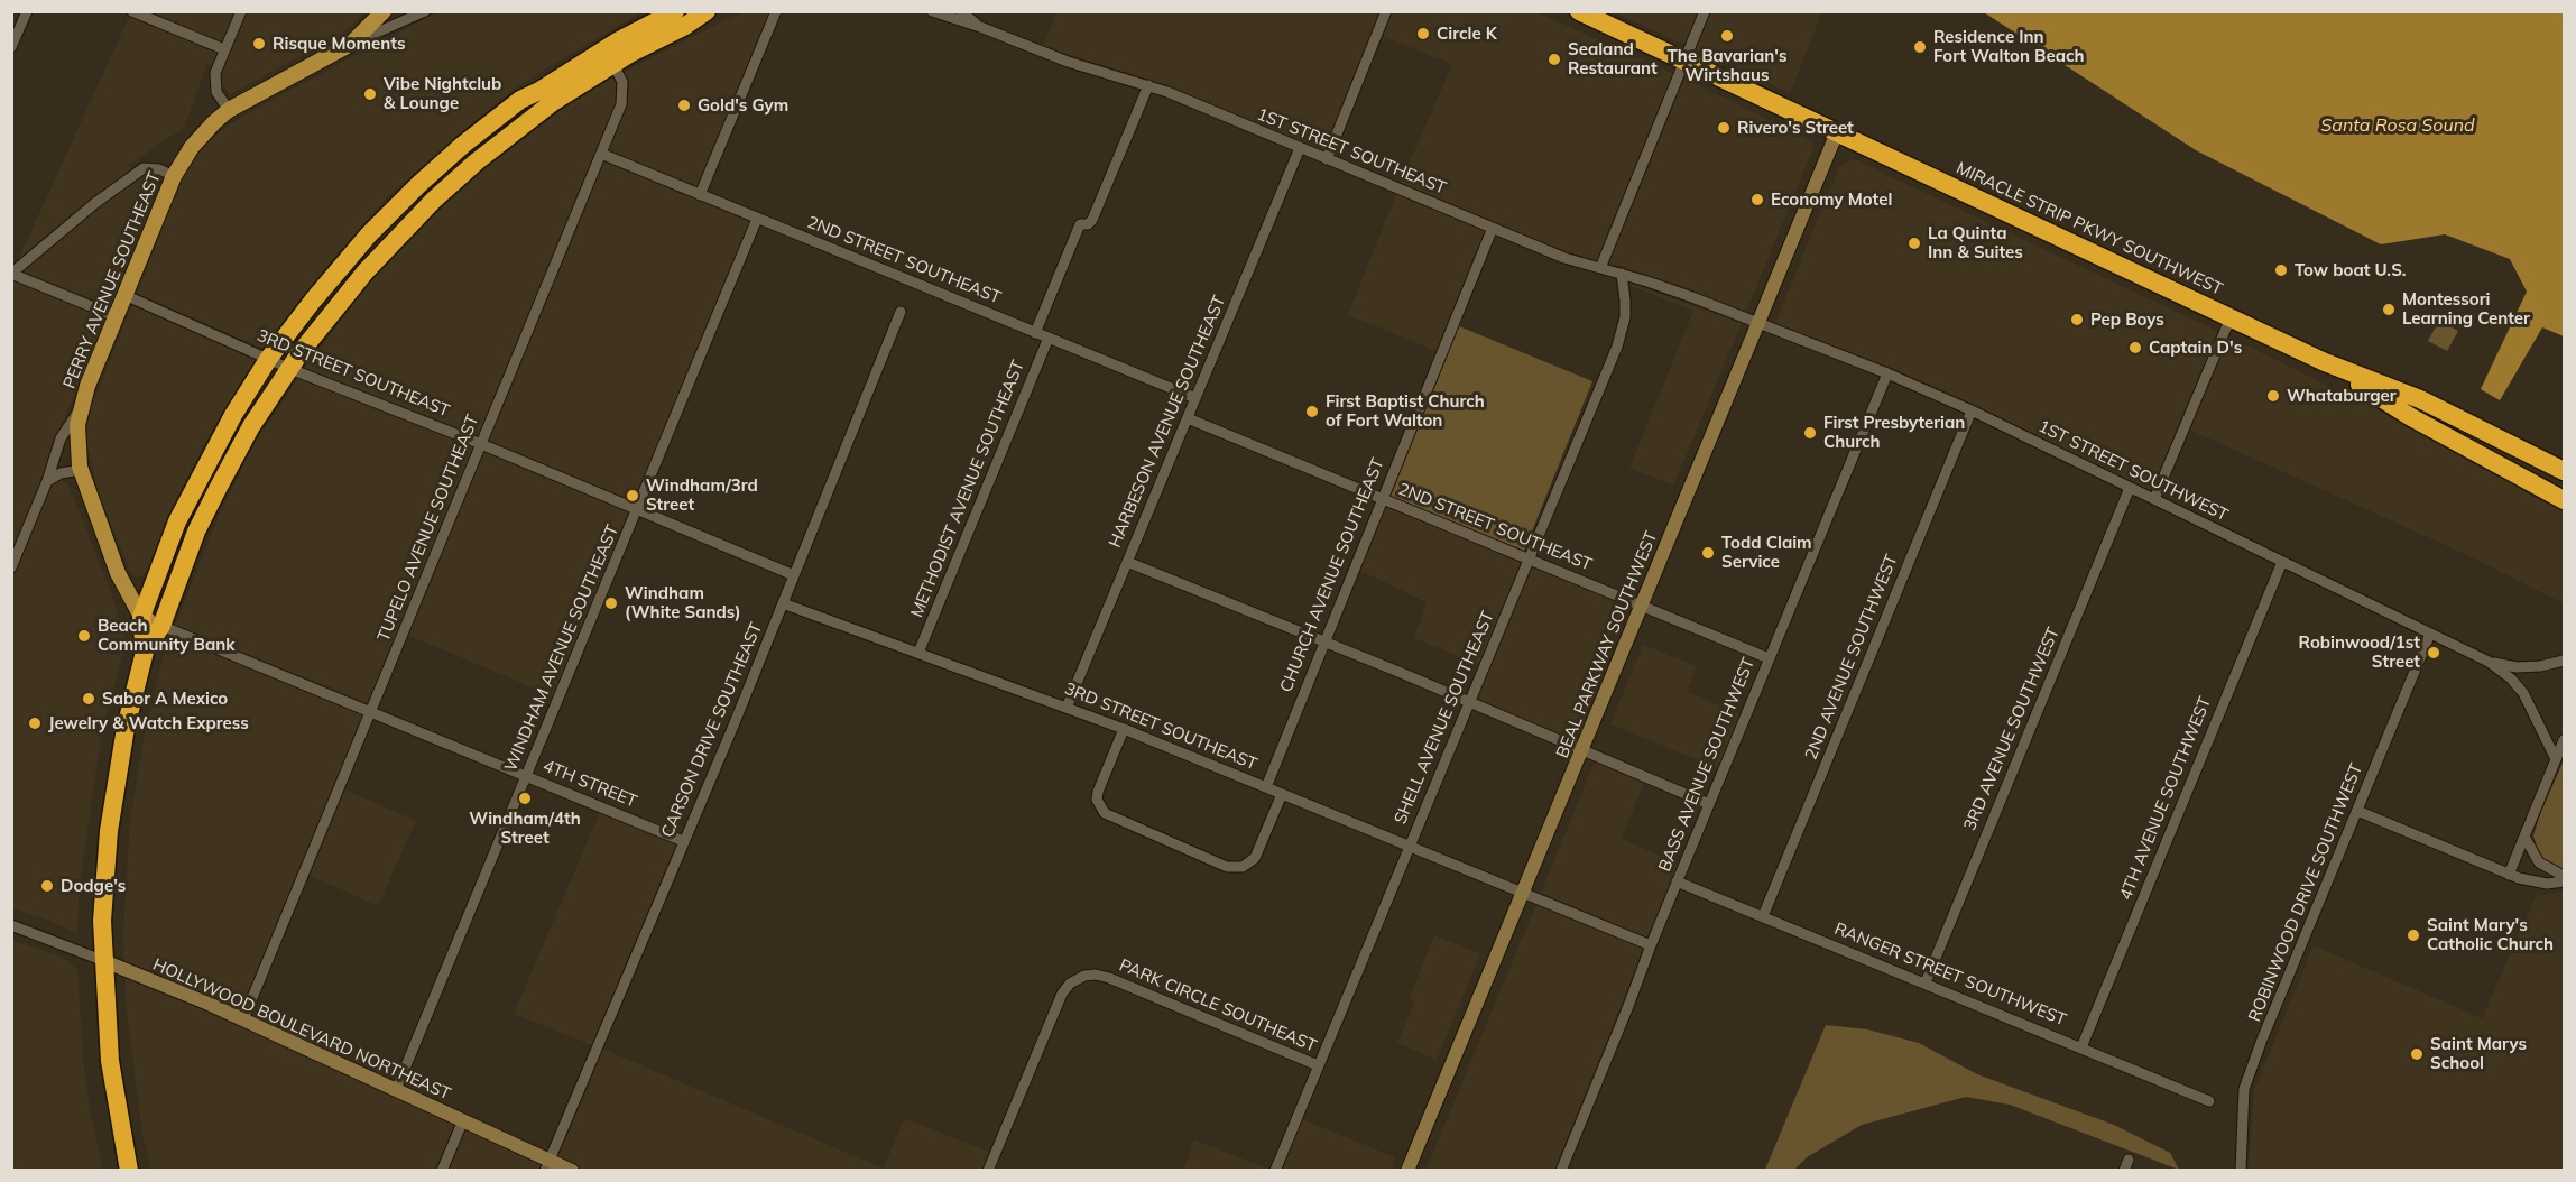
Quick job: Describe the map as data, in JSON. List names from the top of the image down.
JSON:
{
  "streets": {
    "highway": ["MIRACLE STRIP PKWY SOUTHWEST"],
    "main road": ["PERRY AVENUE SOUTHEAST", "BEAL PARKWAY SOUTHWEST", "HOLLYWOOD BOULEVARD NORTHEAST"],
    "street": [
      "1ST STREET SOUTHEAST",
      "2ND STREET SOUTHEAST",
      "3RD STREET SOUTHEAST",
      "HARBESON AVENUE SOUTHEAST",
      "1ST STREET SOUTHWEST",
      "METHODIST AVENUE SOUTHEAST",
      "TUPELO AVENUE SOUTHEAST",
      "CHURCH AVENUE SOUTHEAST",
      "WINDHAM AVENUE SOUTHEAST",
      "2ND AVENUE SOUTHWEST",
      "SHELL AVENUE SOUTHEAST",
      "3RD AVENUE SOUTHWEST",
      "CARSON DRIVE SOUTHEAST",
      "BASS AVENUE SOUTHWEST",
      "4TH STREET",
      "4TH AVENUE SOUTHWEST",
      "ROBINWOOD DRIVE SOUTHWEST",
      "RANGER STREET SOUTHWEST",
      "PARK CIRCLE SOUTHEAST"
    ]
  },
  "crossings": [
    ["1ST STREET SOUTHEAST", "HARBESON AVENUE SOUTHEAST"],
    ["1ST STREET SOUTHEAST", "1ST STREET SOUTHWEST"],
    ["1ST STREET SOUTHEAST", "CHURCH AVENUE SOUTHEAST"],
    ["1ST STREET SOUTHEAST", "BEAL PARKWAY SOUTHWEST"],
    ["1ST STREET SOUTHEAST", "SHELL AVENUE SOUTHEAST"],
    ["MIRACLE STRIP PKWY SOUTHWEST", "BEAL PARKWAY SOUTHWEST"],
    ["2ND STREET SOUTHEAST", "HARBESON AVENUE SOUTHEAST"],
    ["2ND STREET SOUTHEAST", "METHODIST AVENUE SOUTHEAST"],
    ["2ND STREET SOUTHEAST", "TUPELO AVENUE SOUTHEAST"],
    ["2ND STREET SOUTHEAST", "CHURCH AVENUE SOUTHEAST"],
    ["2ND STREET SOUTHEAST", "BEAL PARKWAY SOUTHWEST"],
    ["2ND STREET SOUTHEAST", "WINDHAM AVENUE SOUTHEAST"],
    ["2ND STREET SOUTHEAST", "SHELL AVENUE SOUTHEAST"],
    ["2ND STREET SOUTHEAST", "BASS AVENUE SOUTHWEST"],
    ["PERRY AVENUE SOUTHEAST", "3RD STREET SOUTHEAST"],
    ["3RD STREET SOUTHEAST", "HARBESON AVENUE SOUTHEAST"],
    ["3RD STREET SOUTHEAST", "METHODIST AVENUE SOUTHEAST"],
    ["3RD STREET SOUTHEAST", "TUPELO AVENUE SOUTHEAST"],
    ["3RD STREET SOUTHEAST", "CHURCH AVENUE SOUTHEAST"],
    ["3RD STREET SOUTHEAST", "BEAL PARKWAY SOUTHWEST"],
    ["3RD STREET SOUTHEAST", "WINDHAM AVENUE SOUTHEAST"],
    ["3RD STREET SOUTHEAST", "SHELL AVENUE SOUTHEAST"],
    ["3RD STREET SOUTHEAST", "CARSON DRIVE SOUTHEAST"],
    ["3RD STREET SOUTHEAST", "BASS AVENUE SOUTHWEST"],
    ["1ST STREET SOUTHWEST", "BEAL PARKWAY SOUTHWEST"],
    ["1ST STREET SOUTHWEST", "2ND AVENUE SOUTHWEST"],
    ["1ST STREET SOUTHWEST", "3RD AVENUE SOUTHWEST"],
    ["1ST STREET SOUTHWEST", "BASS AVENUE SOUTHWEST"],
    ["1ST STREET SOUTHWEST", "4TH AVENUE SOUTHWEST"],
    ["1ST STREET SOUTHWEST", "ROBINWOOD DRIVE SOUTHWEST"],
    ["TUPELO AVENUE SOUTHEAST", "4TH STREET"],
    ["TUPELO AVENUE SOUTHEAST", "HOLLYWOOD BOULEVARD NORTHEAST"],
    ["WINDHAM AVENUE SOUTHEAST", "4TH STREET"],
    ["WINDHAM AVENUE SOUTHEAST", "HOLLYWOOD BOULEVARD NORTHEAST"],
    ["2ND AVENUE SOUTHWEST", "RANGER STREET SOUTHWEST"],
    ["SHELL AVENUE SOUTHEAST", "PARK CIRCLE SOUTHEAST"],
    ["3RD AVENUE SOUTHWEST", "RANGER STREET SOUTHWEST"],
    ["CARSON DRIVE SOUTHEAST", "4TH STREET"],
    ["CARSON DRIVE SOUTHEAST", "HOLLYWOOD BOULEVARD NORTHEAST"],
    ["BASS AVENUE SOUTHWEST", "RANGER STREET SOUTHWEST"],
    ["4TH AVENUE SOUTHWEST", "RANGER STREET SOUTHWEST"]
  ],
  "water": ["Santa Rosa Sound"],
  "places": [
    "Circle K",
    "The Bavarian's Wirtshaus",
    "Risque Moments",
    "Residence Inn Fort Walton Beach",
    "Sealand Restaurant",
    "Vibe Nightclub & Lounge",
    "Gold's Gym",
    "Rivero's Street",
    "Economy Motel",
    "La Quinta Inn & Suites",
    "Tow boat U.S.",
    "Montessori Learning Center",
    "Pep Boys",
    "Captain D's",
    "Whataburger",
    "First Baptist Church of Fort Walton",
    "First Presbyterian Church",
    "Windham/3rd Street",
    "Todd Claim Service",
    "Windham (White Sands)",
    "Beach Community Bank",
    "Robinwood/1st Street",
    "Sabor A Mexico",
    "Jewelry & Watch Express",
    "Windham/4th Street",
    "Dodge's",
    "Saint Mary's Catholic Church",
    "Saint Marys School"
  ]
}
